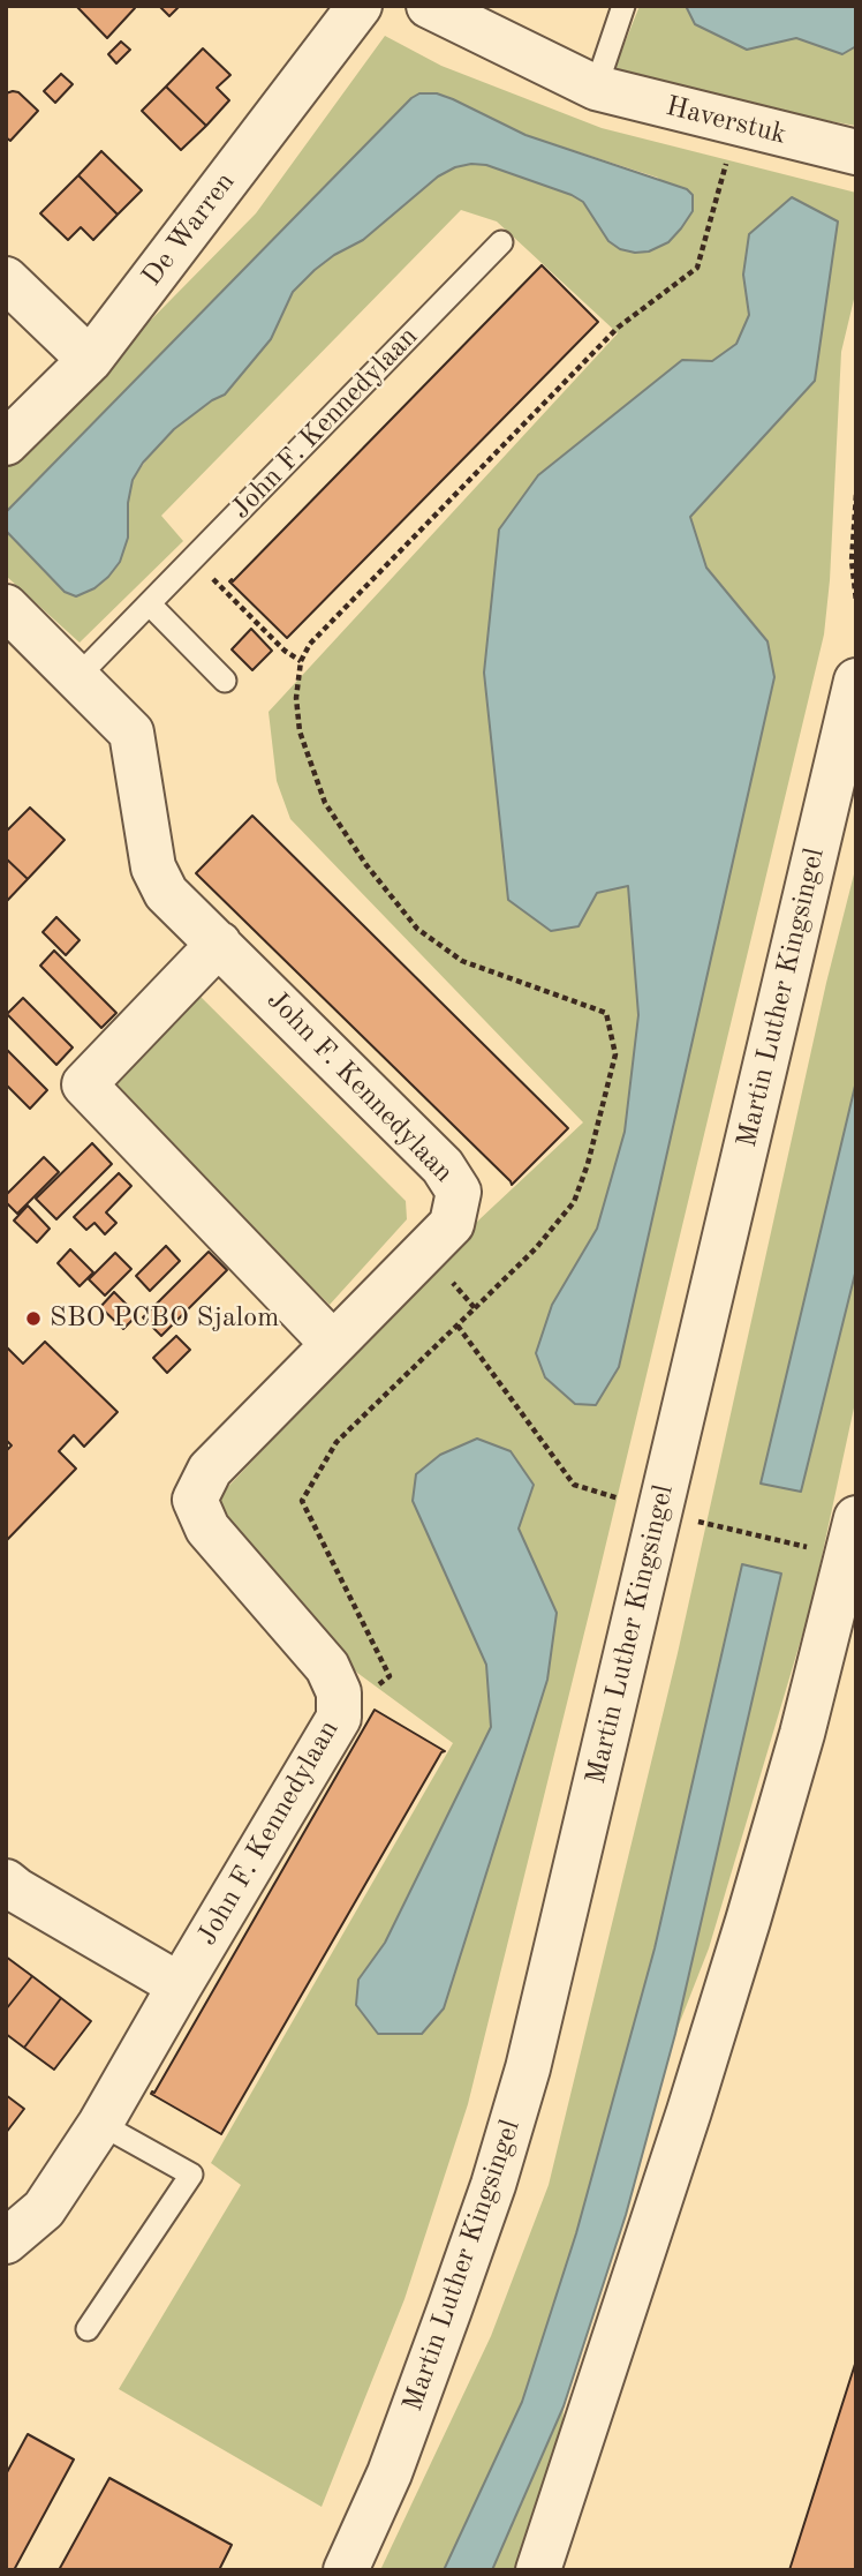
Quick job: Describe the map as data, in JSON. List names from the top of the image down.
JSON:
{
  "streets": {
    "street": [
      "Haverstuk",
      "De Warren",
      "John F. Kennedylaan",
      "Martin Luther Kingsingel"
    ]
  },
  "places": ["SBO PCBO Sjalom"]
}
